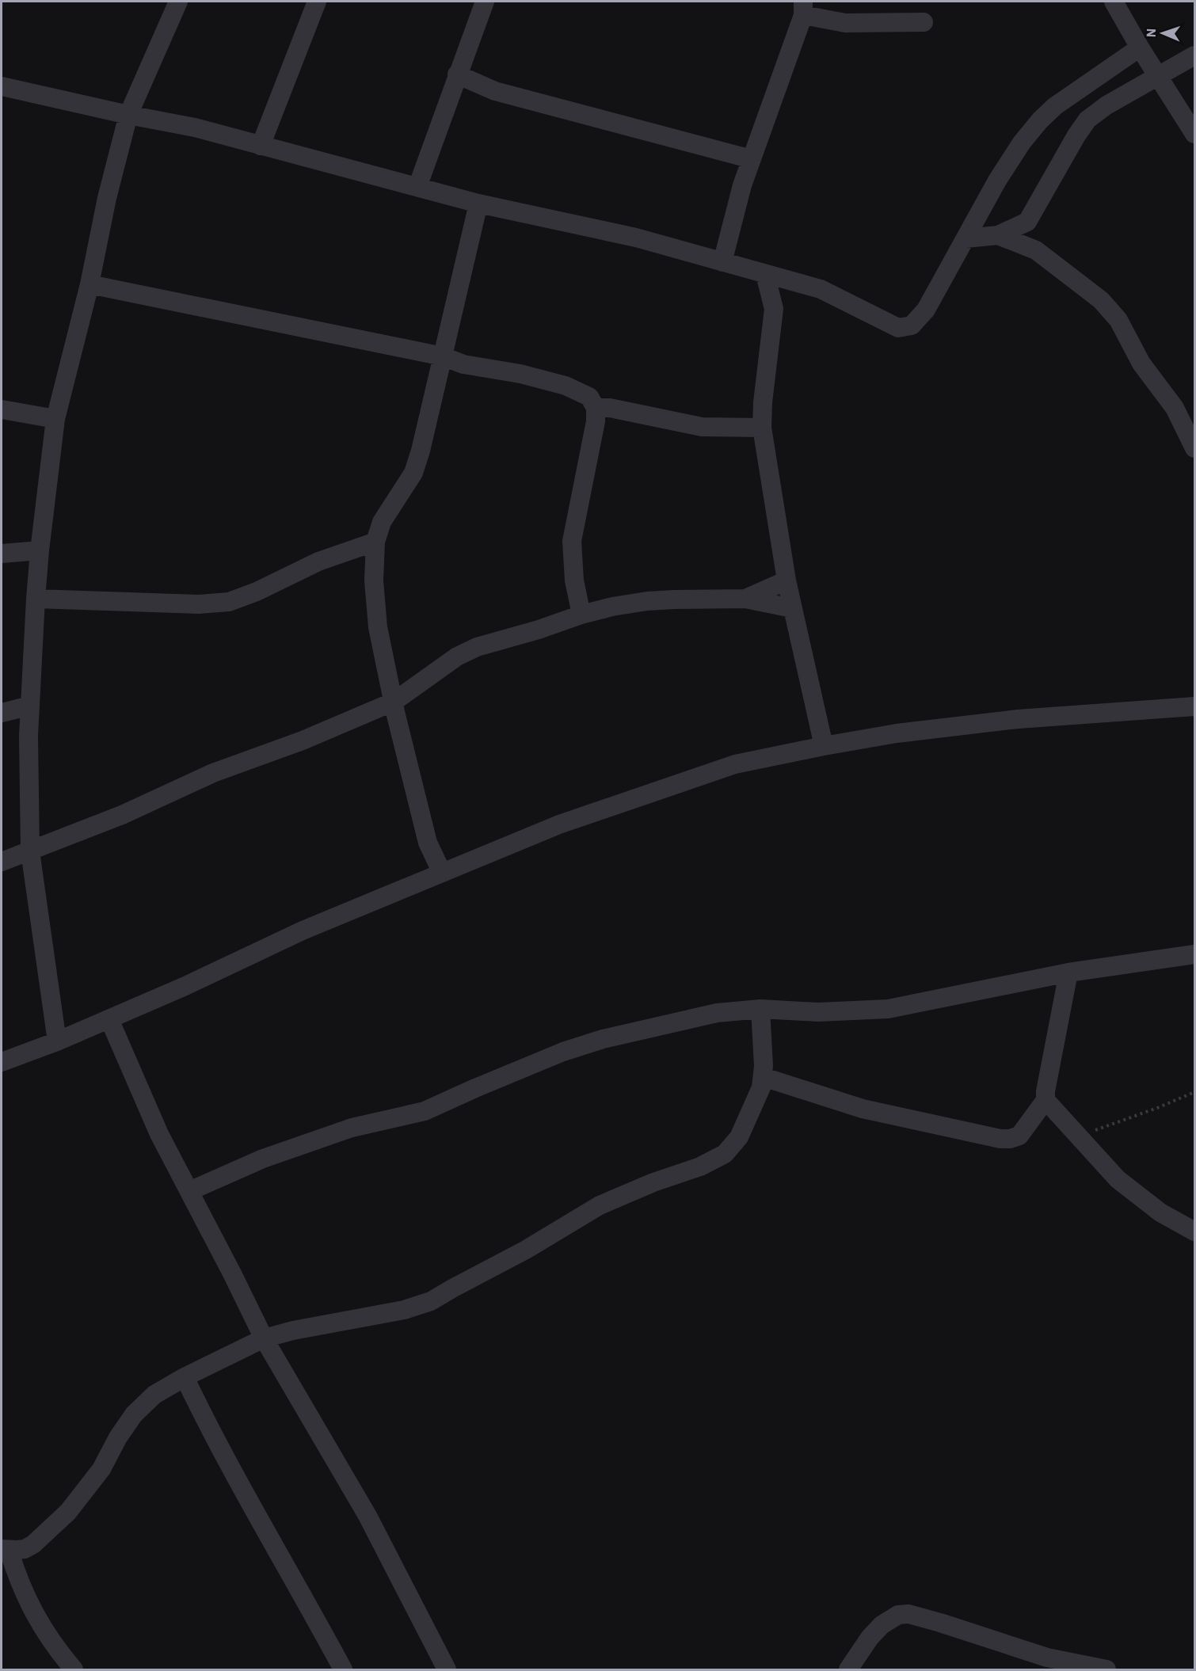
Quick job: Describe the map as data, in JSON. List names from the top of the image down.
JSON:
{
  "north": "left"
}
